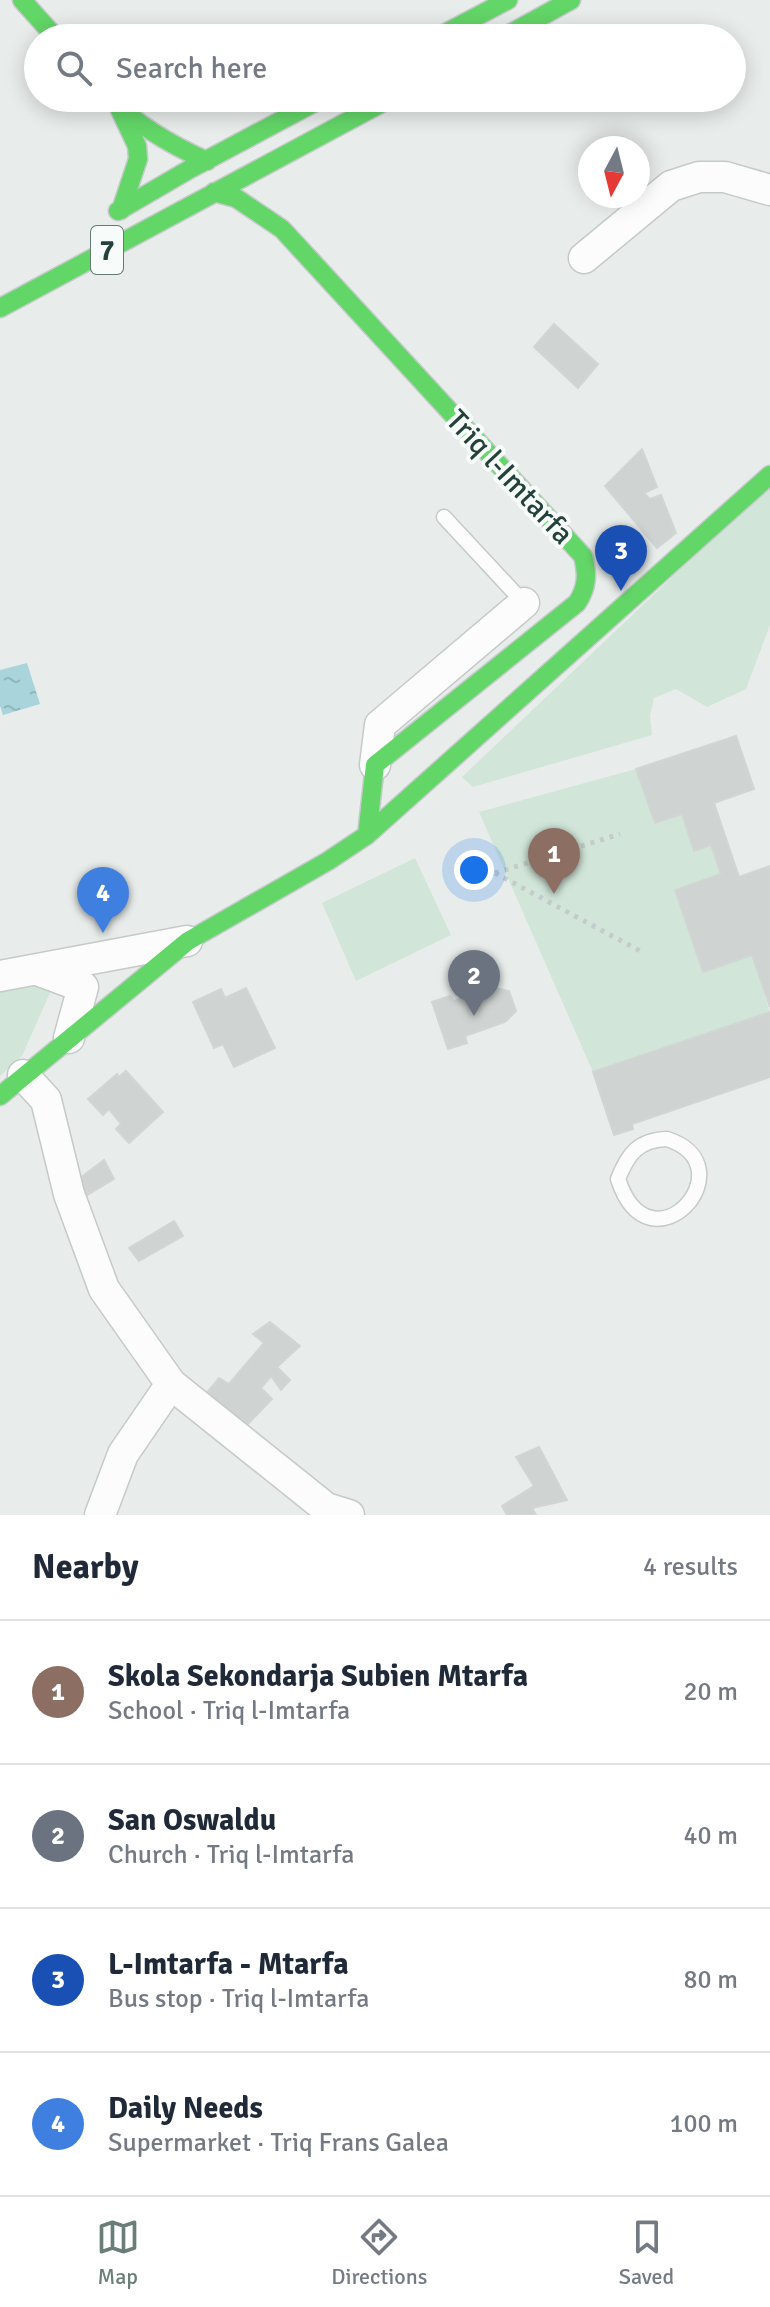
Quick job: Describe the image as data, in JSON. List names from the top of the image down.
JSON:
{
  "streets": {
    "main road": ["7", "Triq l-Imtarfa"]
  },
  "crossings": [
    ["7", "Triq l-Imtarfa"]
  ],
  "north": "bottom",
  "page": {
    "search": "Search here",
    "pins": [
      "3",
      "1",
      "4",
      "2"
    ],
    "heading": ["Nearby", "4 results"],
    "list": [
      {
        "mark": "1",
        "name": "Skola Sekondarja Subien Mtarfa",
        "note": "School · Triq l-Imtarfa",
        "value": "20 m"
      },
      {
        "mark": "2",
        "name": "San Oswaldu",
        "note": "Church · Triq l-Imtarfa",
        "value": "40 m"
      },
      {
        "mark": "3",
        "name": "L-Imtarfa - Mtarfa",
        "note": "Bus stop · Triq l-Imtarfa",
        "value": "80 m"
      },
      {
        "mark": "4",
        "name": "Daily Needs",
        "note": "Supermarket · Triq Frans Galea",
        "value": "100 m"
      }
    ],
    "nav": ["Map", "Directions", "Saved"]
  }
}
